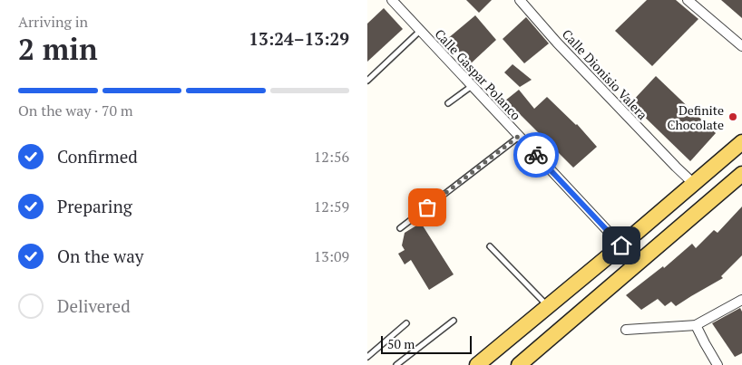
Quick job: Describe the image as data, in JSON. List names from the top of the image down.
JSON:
{
  "streets": {
    "street": ["Calle Gaspar Polanco", "Calle Dionisio Valera"]
  },
  "places": ["Definite Chocolate"],
  "scale_bar": "50 m",
  "page": {
    "heading": ["2 min", "Arriving in", "13:24–13:29"],
    "bar": "On the way · 70 m",
    "list": [
      ["Confirmed", "12:56"],
      ["Preparing", "12:59"],
      ["On the way", "13:09"],
      "Delivered"
    ],
    "scale": "50 m"
  }
}
